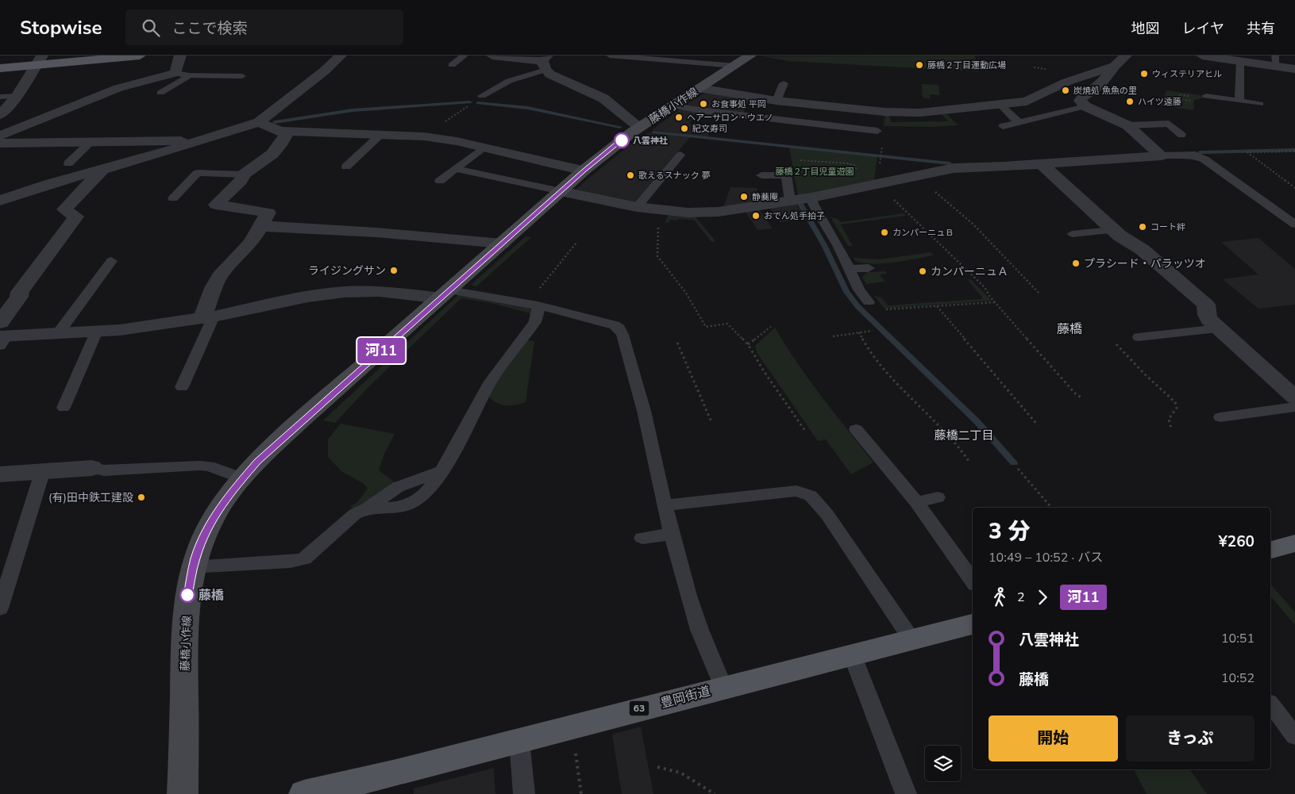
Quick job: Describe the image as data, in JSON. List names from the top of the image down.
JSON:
{
  "streets": {
    "main road": ["藤橋小作線", "豊岡街道", "63"]
  },
  "districts": ["藤橋", "藤橋二丁目"],
  "parks": ["藤橋２丁目児童遊園"],
  "places": [
    "藤橋２丁目運動広場",
    "ウィステリアヒル",
    "炭焼処 魚魚の里",
    "ハイツ遠藤",
    "お食事処 平岡",
    "ヘアーサロン・ウエノ",
    "紀文寿司",
    "八雲神社",
    "歌えるスナック 夢",
    "静蕎庵",
    "おでん処手拍子",
    "コート絆",
    "カンパーニュＢ",
    "プラシード・パラッツオ",
    "ライジングサン",
    "カンパーニュＡ",
    "(有)田中鉄工建設",
    "藤橋"
  ],
  "lines": ["bus line 河11"],
  "page": {
    "header": "Stopwise",
    "search": "ここで検索",
    "nav": ["地図", "レイヤ", "共有"],
    "on_map": "河11",
    "heading": ["3 分", "10:49 – 10:52 · バス", "¥260"],
    "legs": ["2", "河11"],
    "list": [
      {
        "name": "八雲神社",
        "value": "10:51"
      },
      {
        "name": "藤橋",
        "value": "10:52"
      }
    ],
    "buttons": ["開始", "きっぷ"]
  }
}
